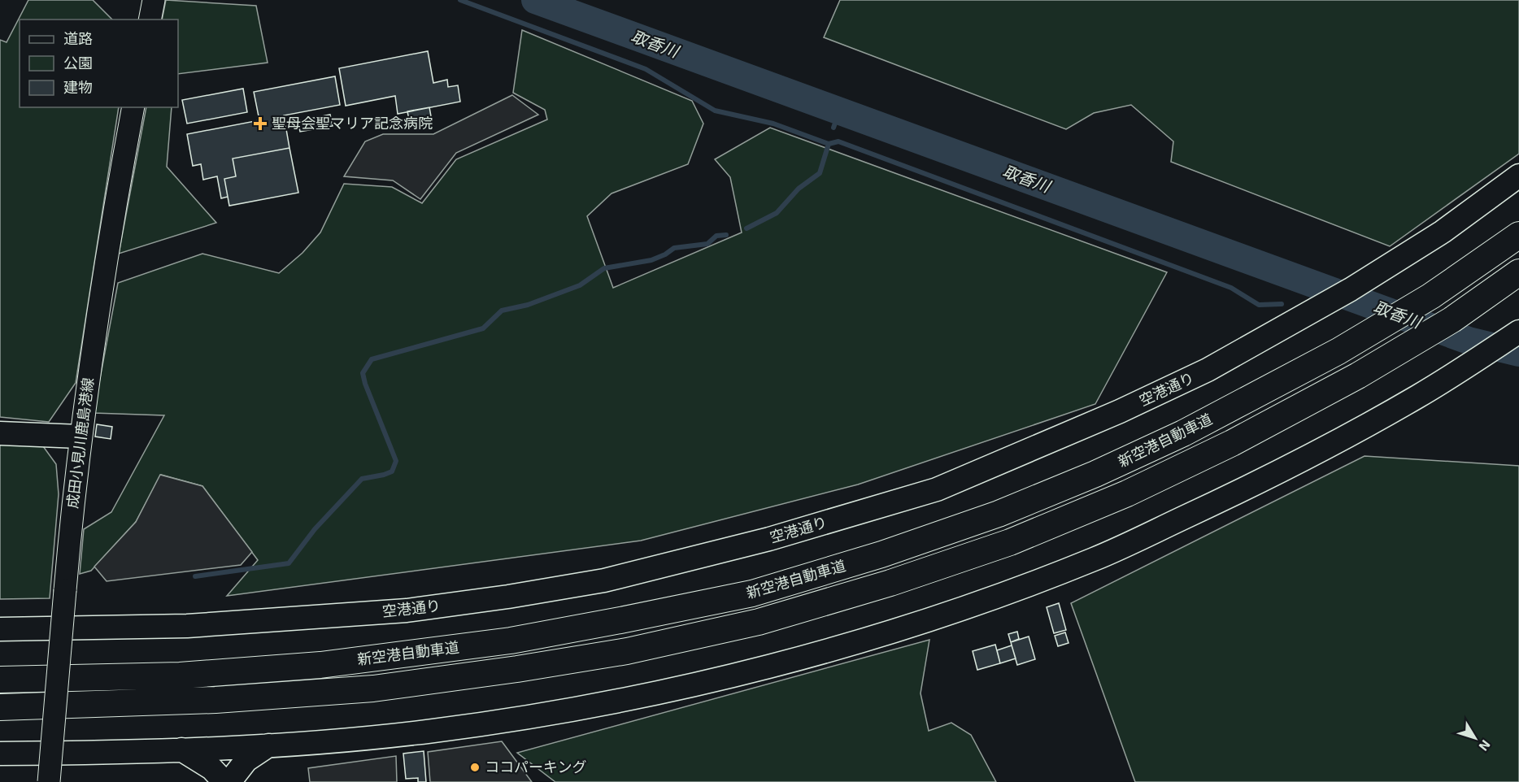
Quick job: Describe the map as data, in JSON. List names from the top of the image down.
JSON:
{
  "streets": {
    "highway": ["空港通り", "新空港自動車道"],
    "main road": ["成田小見川鹿島港線"]
  },
  "water": ["取香川"],
  "places": {
    "health": ["聖母会聖マリア記念病院"],
    "other": ["ココパーキング"]
  },
  "legend": ["道路", "公園", "建物"],
  "north": "bottom right"
}
